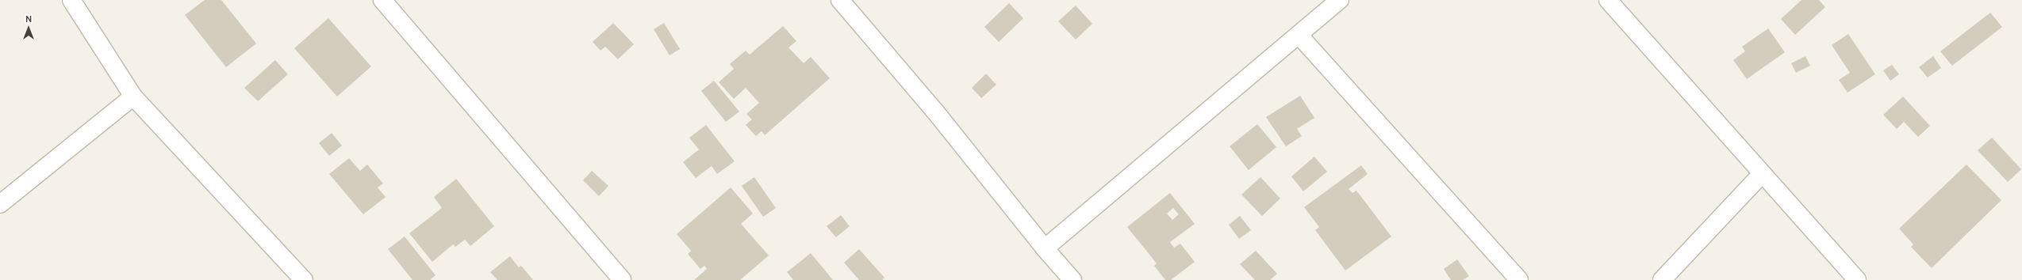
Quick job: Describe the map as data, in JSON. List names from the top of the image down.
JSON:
{
  "north": "top"
}
